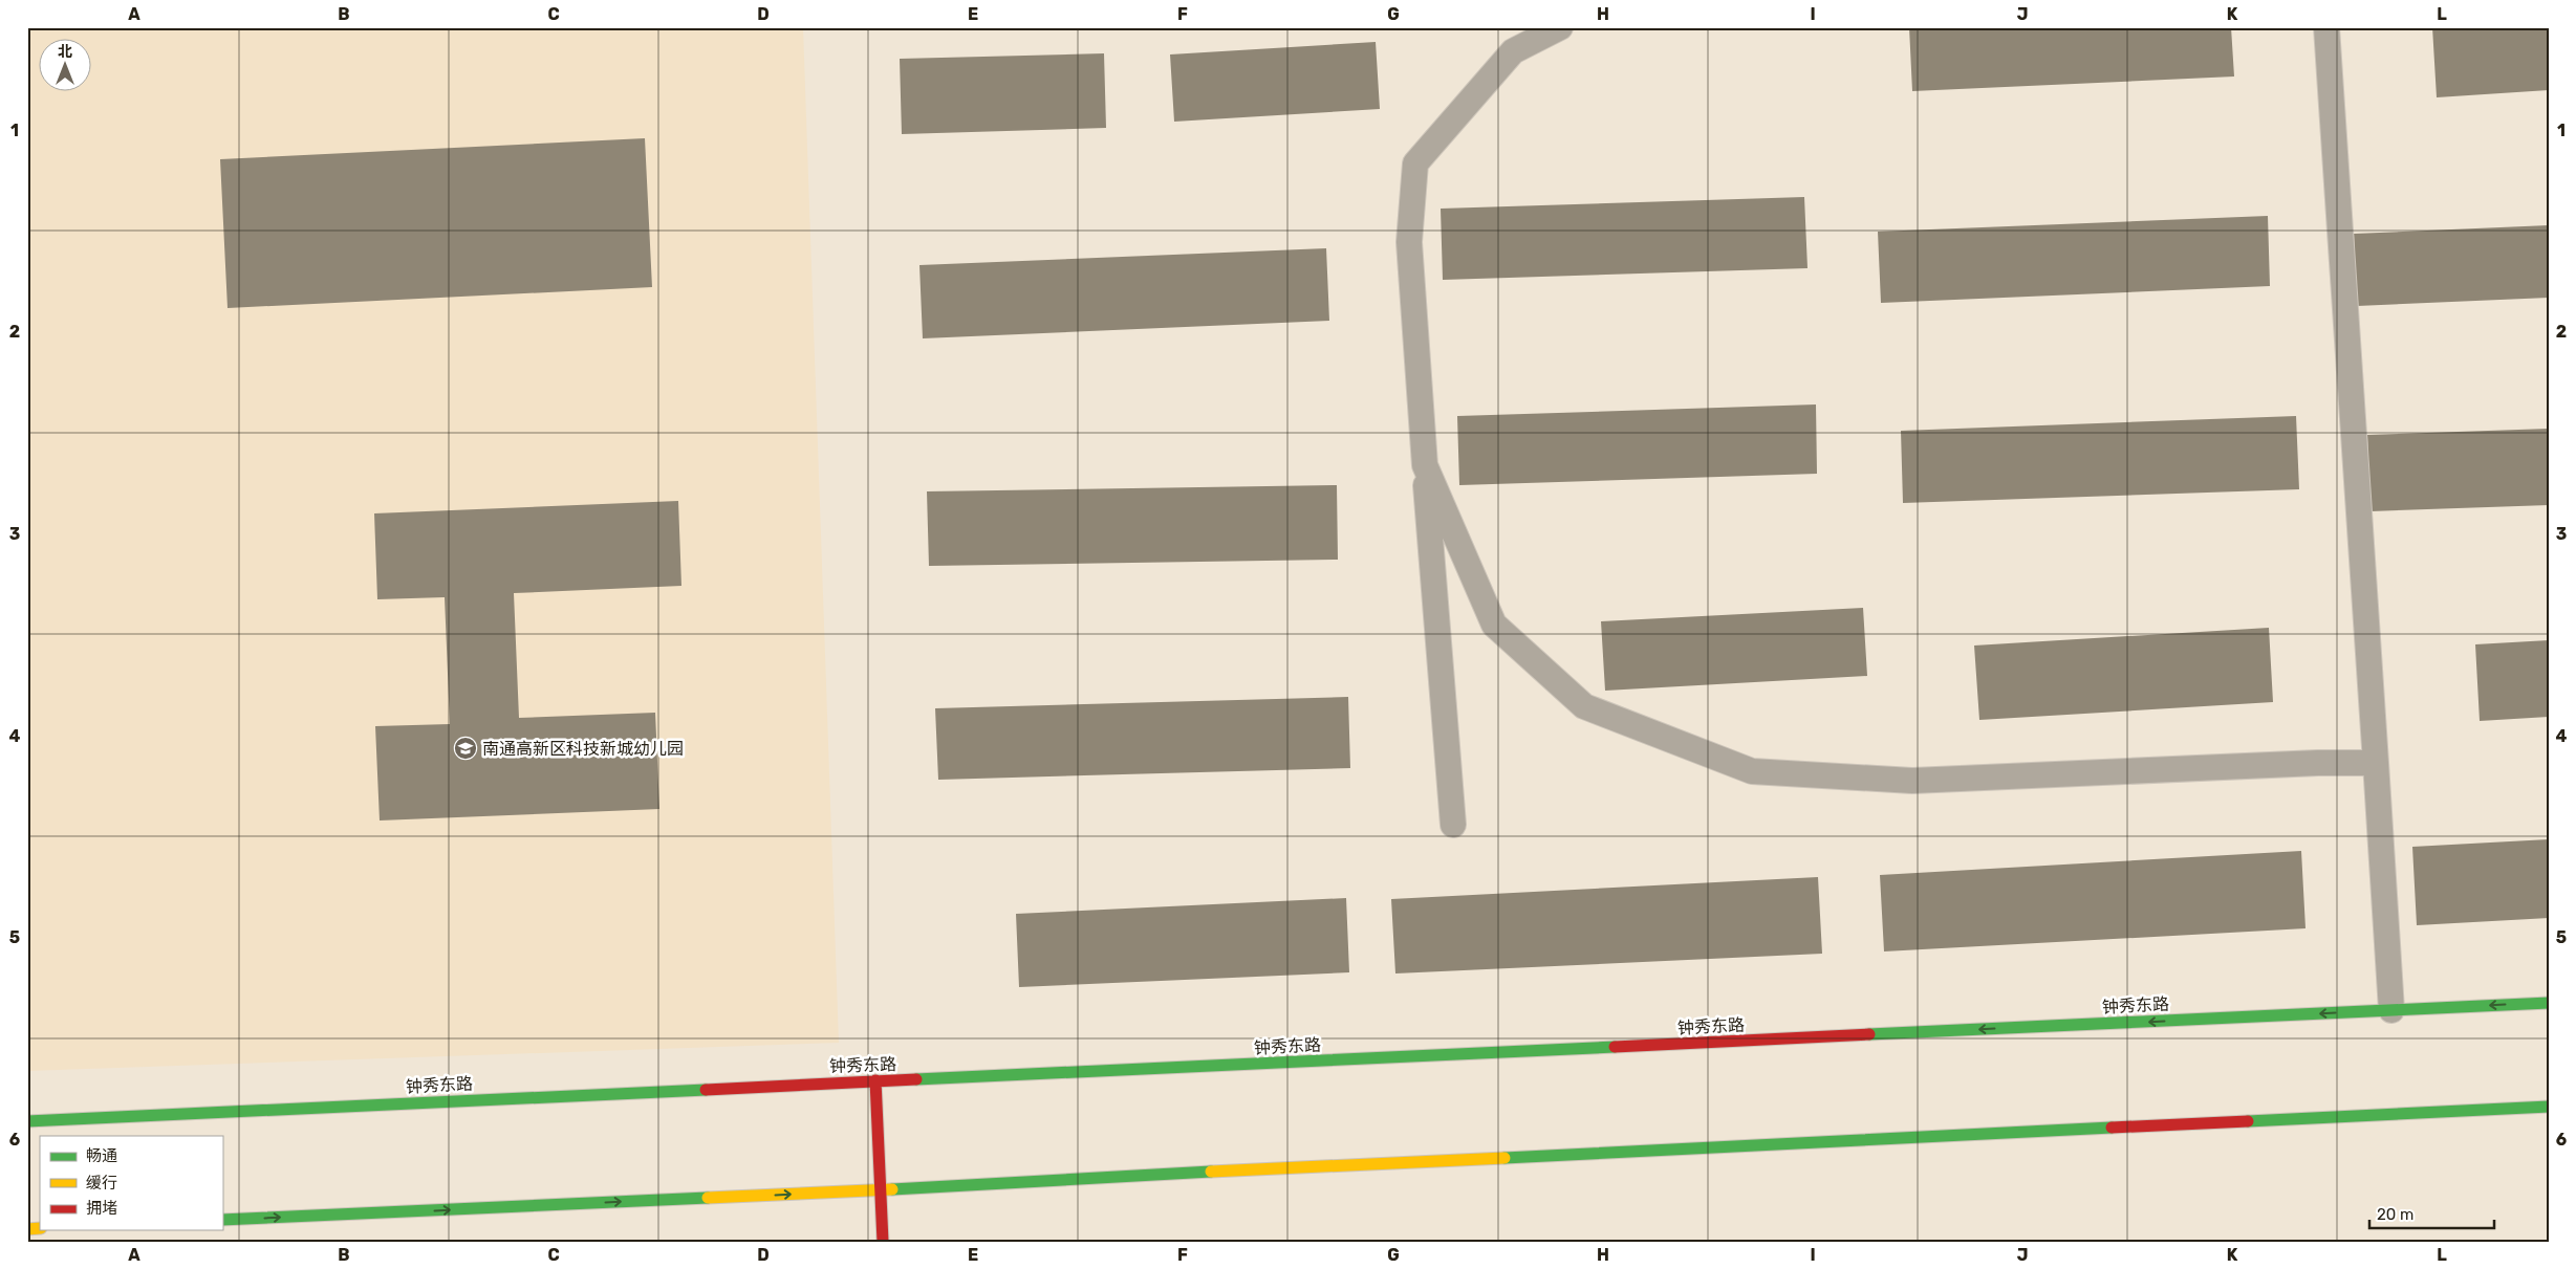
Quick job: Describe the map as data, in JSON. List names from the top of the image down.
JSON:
{
  "streets": {
    "main road": ["钟秀东路"]
  },
  "places": {
    "school or university": ["南通高新区科技新城幼儿园"]
  },
  "legend": ["畅通", "缓行", "拥堵"],
  "scale_bar": "20 m",
  "north": "top",
  "grid": {
    "columns": [
      "A",
      "B",
      "C",
      "D",
      "E",
      "F",
      "G",
      "H",
      "I",
      "J",
      "K",
      "L"
    ],
    "rows": [
      "1",
      "2",
      "3",
      "4",
      "5",
      "6"
    ]
  }
}
